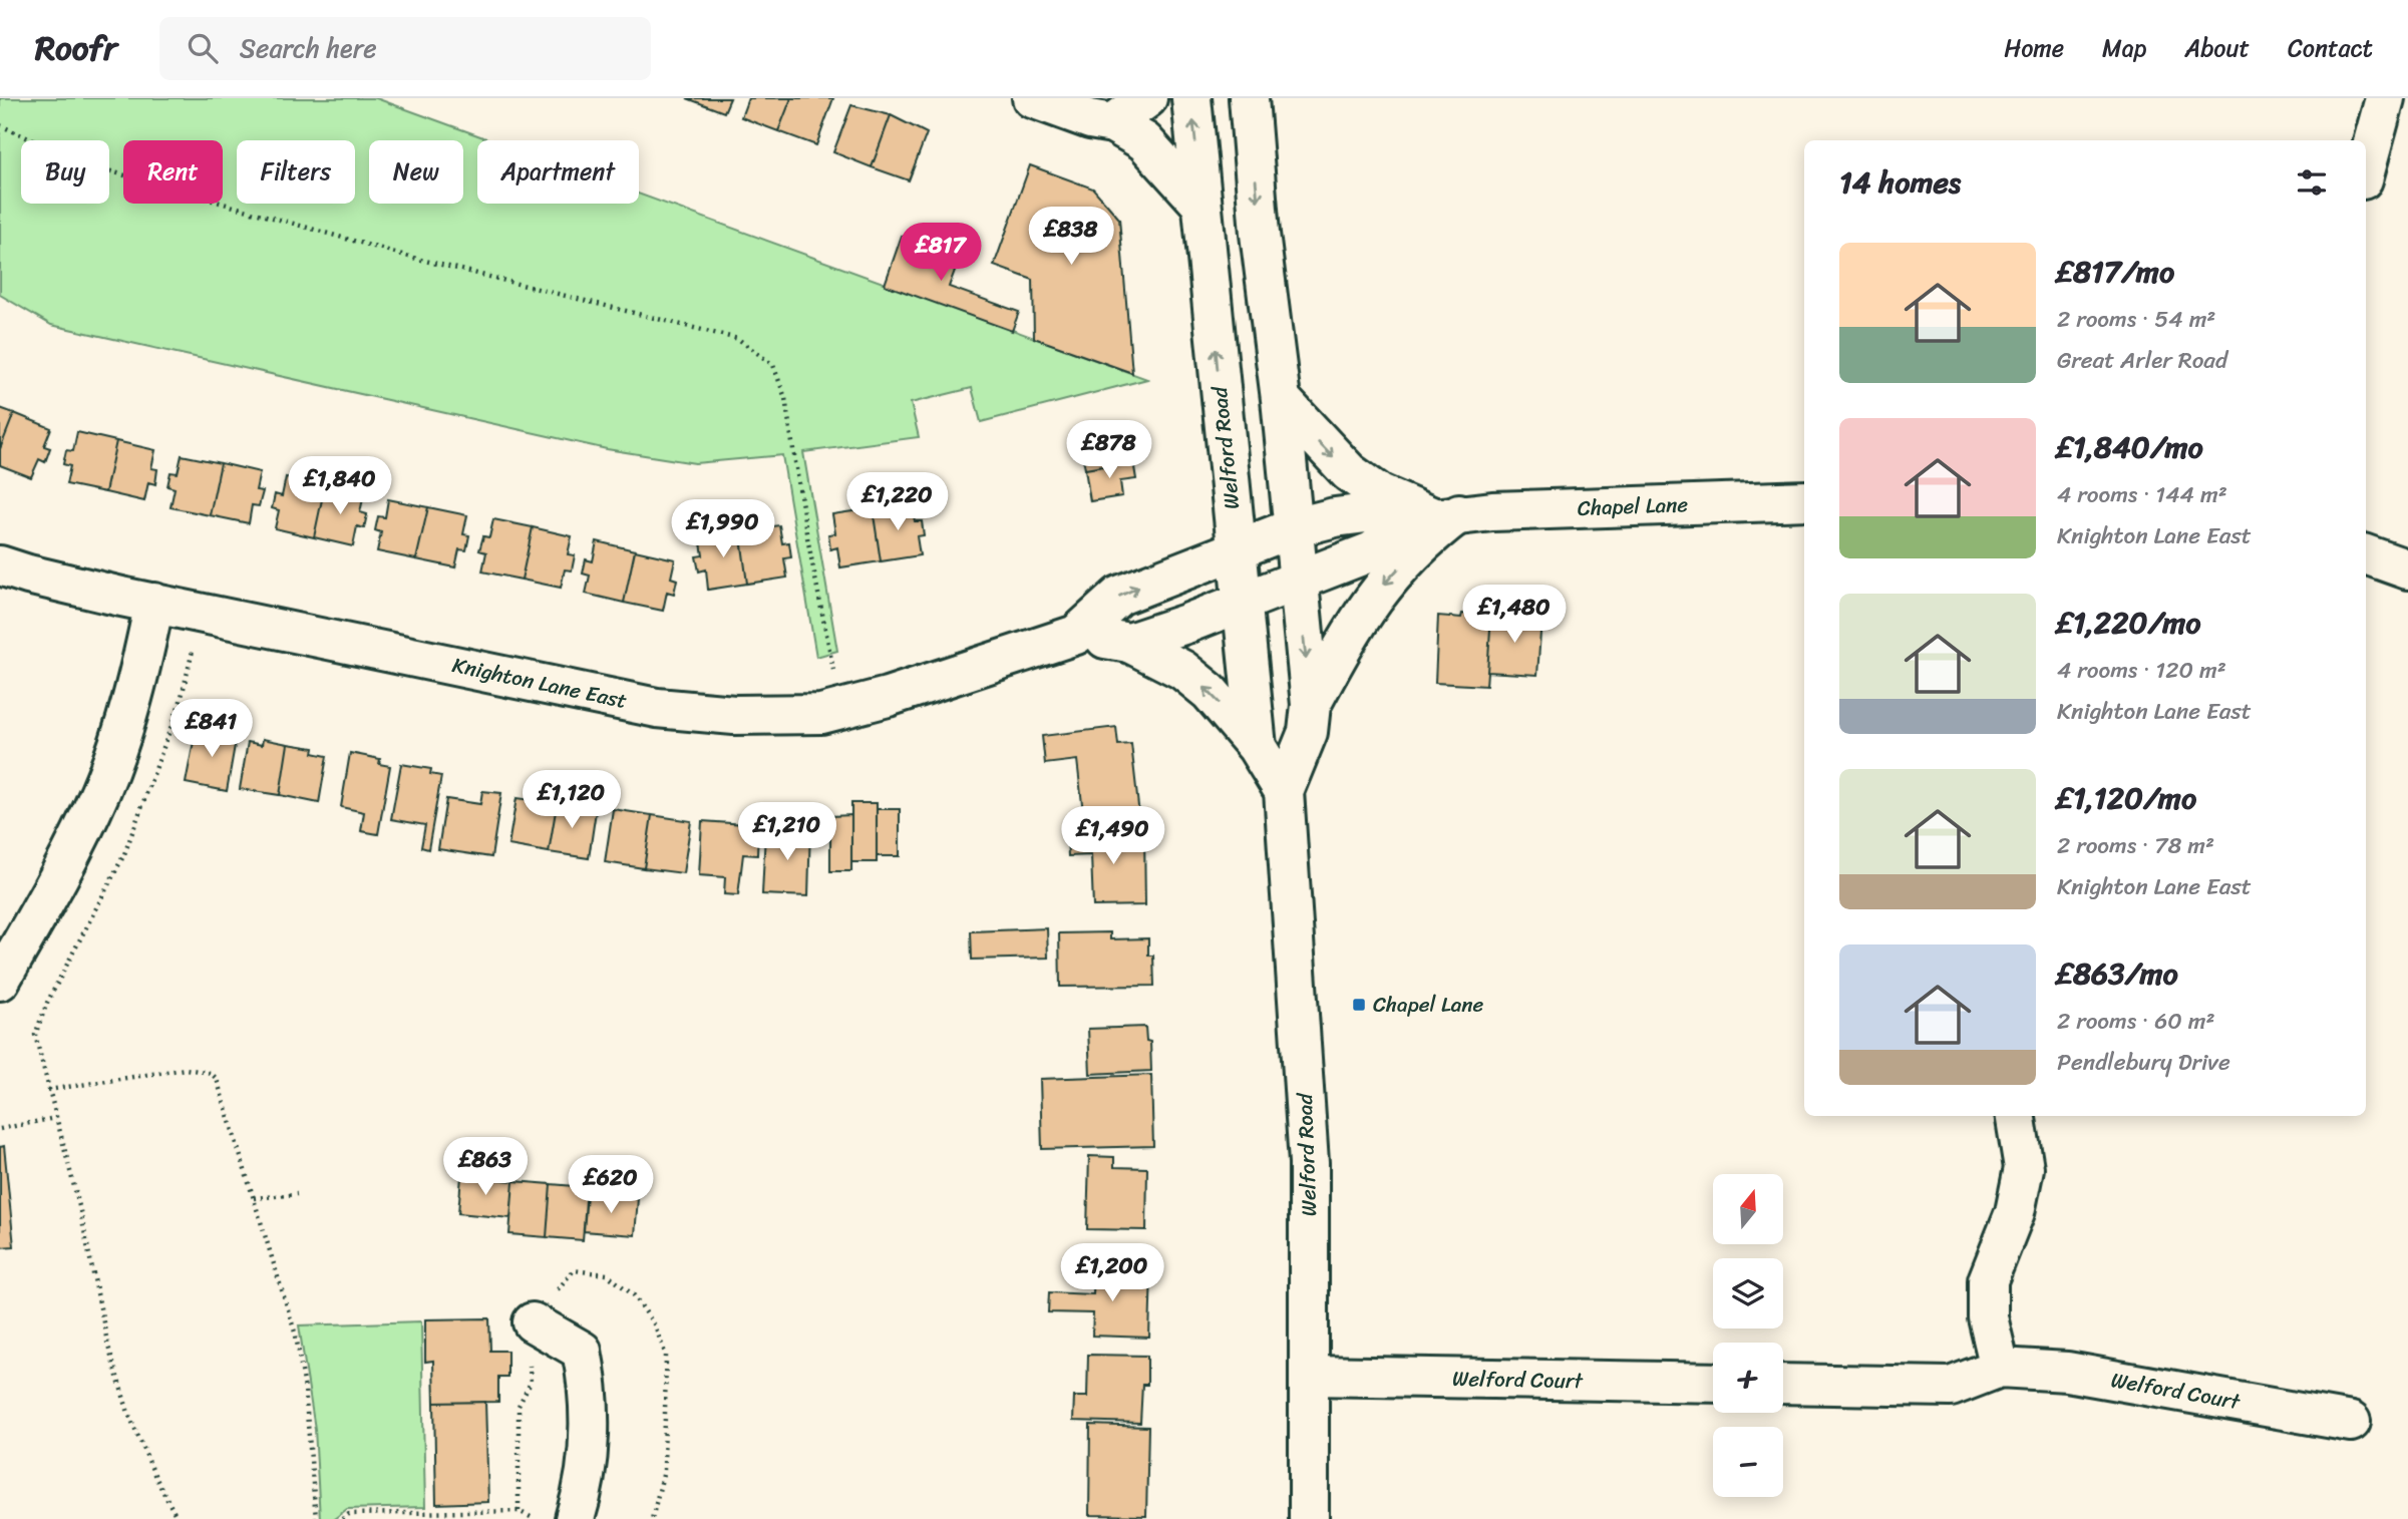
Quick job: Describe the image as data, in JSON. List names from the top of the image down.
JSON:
{
  "streets": {
    "street": [
      "Welford Road",
      "Chapel Lane",
      "Knighton Lane East",
      "Welford Court"
    ]
  },
  "crossings": [
    ["Welford Road", "Chapel Lane"],
    ["Welford Road", "Knighton Lane East"],
    ["Welford Road", "Welford Court"],
    ["Chapel Lane", "Knighton Lane East"]
  ],
  "places": {
    "transit": ["Chapel Lane"]
  },
  "north": "top",
  "page": {
    "header": "Roofr",
    "search": "Search here",
    "nav": [
      "Home",
      "Map",
      "About",
      "Contact"
    ],
    "chip": [
      "Buy",
      "Rent",
      "Filters",
      "New",
      "Apartment"
    ],
    "heading": "14 homes",
    "price": [
      "£838",
      "£817",
      "£878",
      "£1,840",
      "£1,220",
      "£1,990",
      "£1,480",
      "£841",
      "£1,120",
      "£1,210",
      "£1,490",
      "£863",
      "£620",
      "£1,200"
    ],
    "list": [
      {
        "name": "£817/mo",
        "note": "2 rooms · 54 m² · Great Arler Road"
      },
      {
        "name": "£1,840/mo",
        "note": "4 rooms · 144 m² · Knighton Lane East"
      },
      {
        "name": "£1,220/mo",
        "note": "4 rooms · 120 m² · Knighton Lane East"
      },
      {
        "name": "£1,120/mo",
        "note": "2 rooms · 78 m² · Knighton Lane East"
      },
      {
        "name": "£863/mo",
        "note": "2 rooms · 60 m² · Pendlebury Drive"
      }
    ],
    "map_buttons": ["+", "−"]
  }
}
